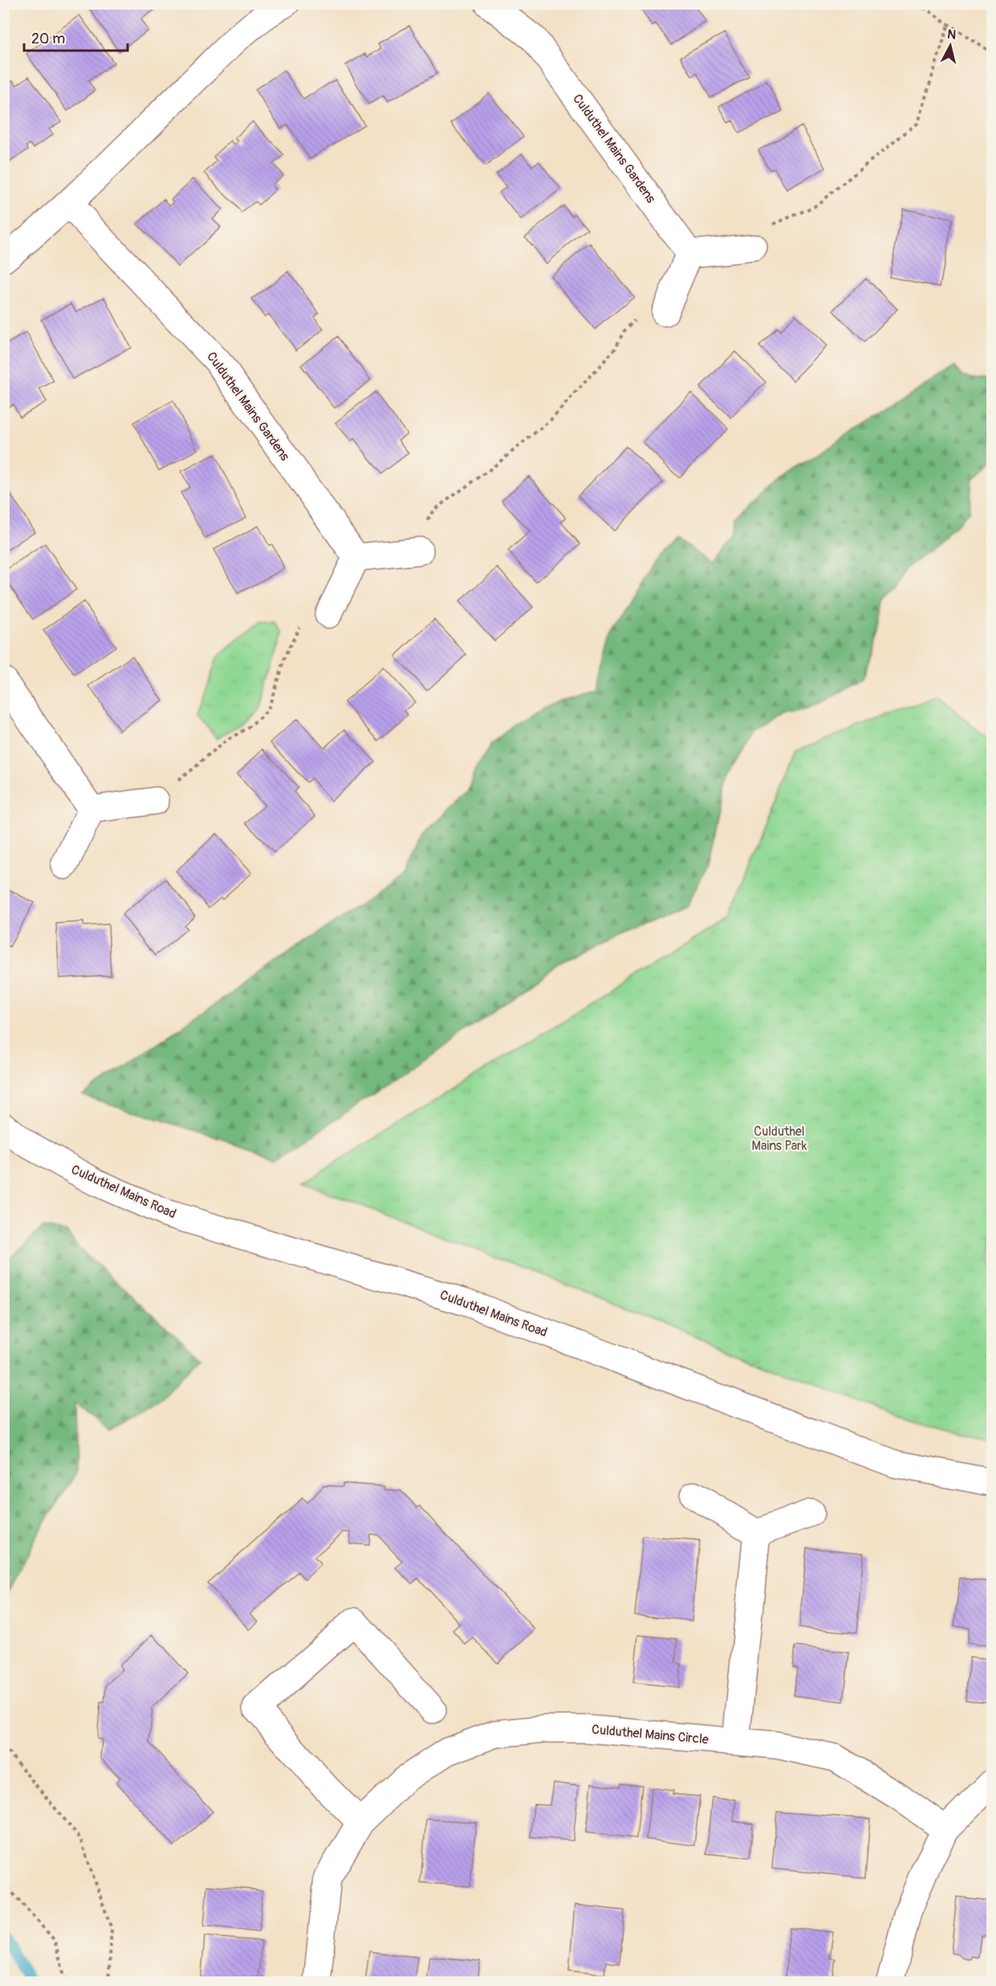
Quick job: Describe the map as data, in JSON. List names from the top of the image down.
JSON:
{
  "streets": {
    "street": ["Culduthel Mains Gardens", "Culduthel Mains Road", "Culduthel Mains Circle"]
  },
  "parks": ["Culduthel Mains Park"],
  "scale_bar": "20 m",
  "north": "top"
}
